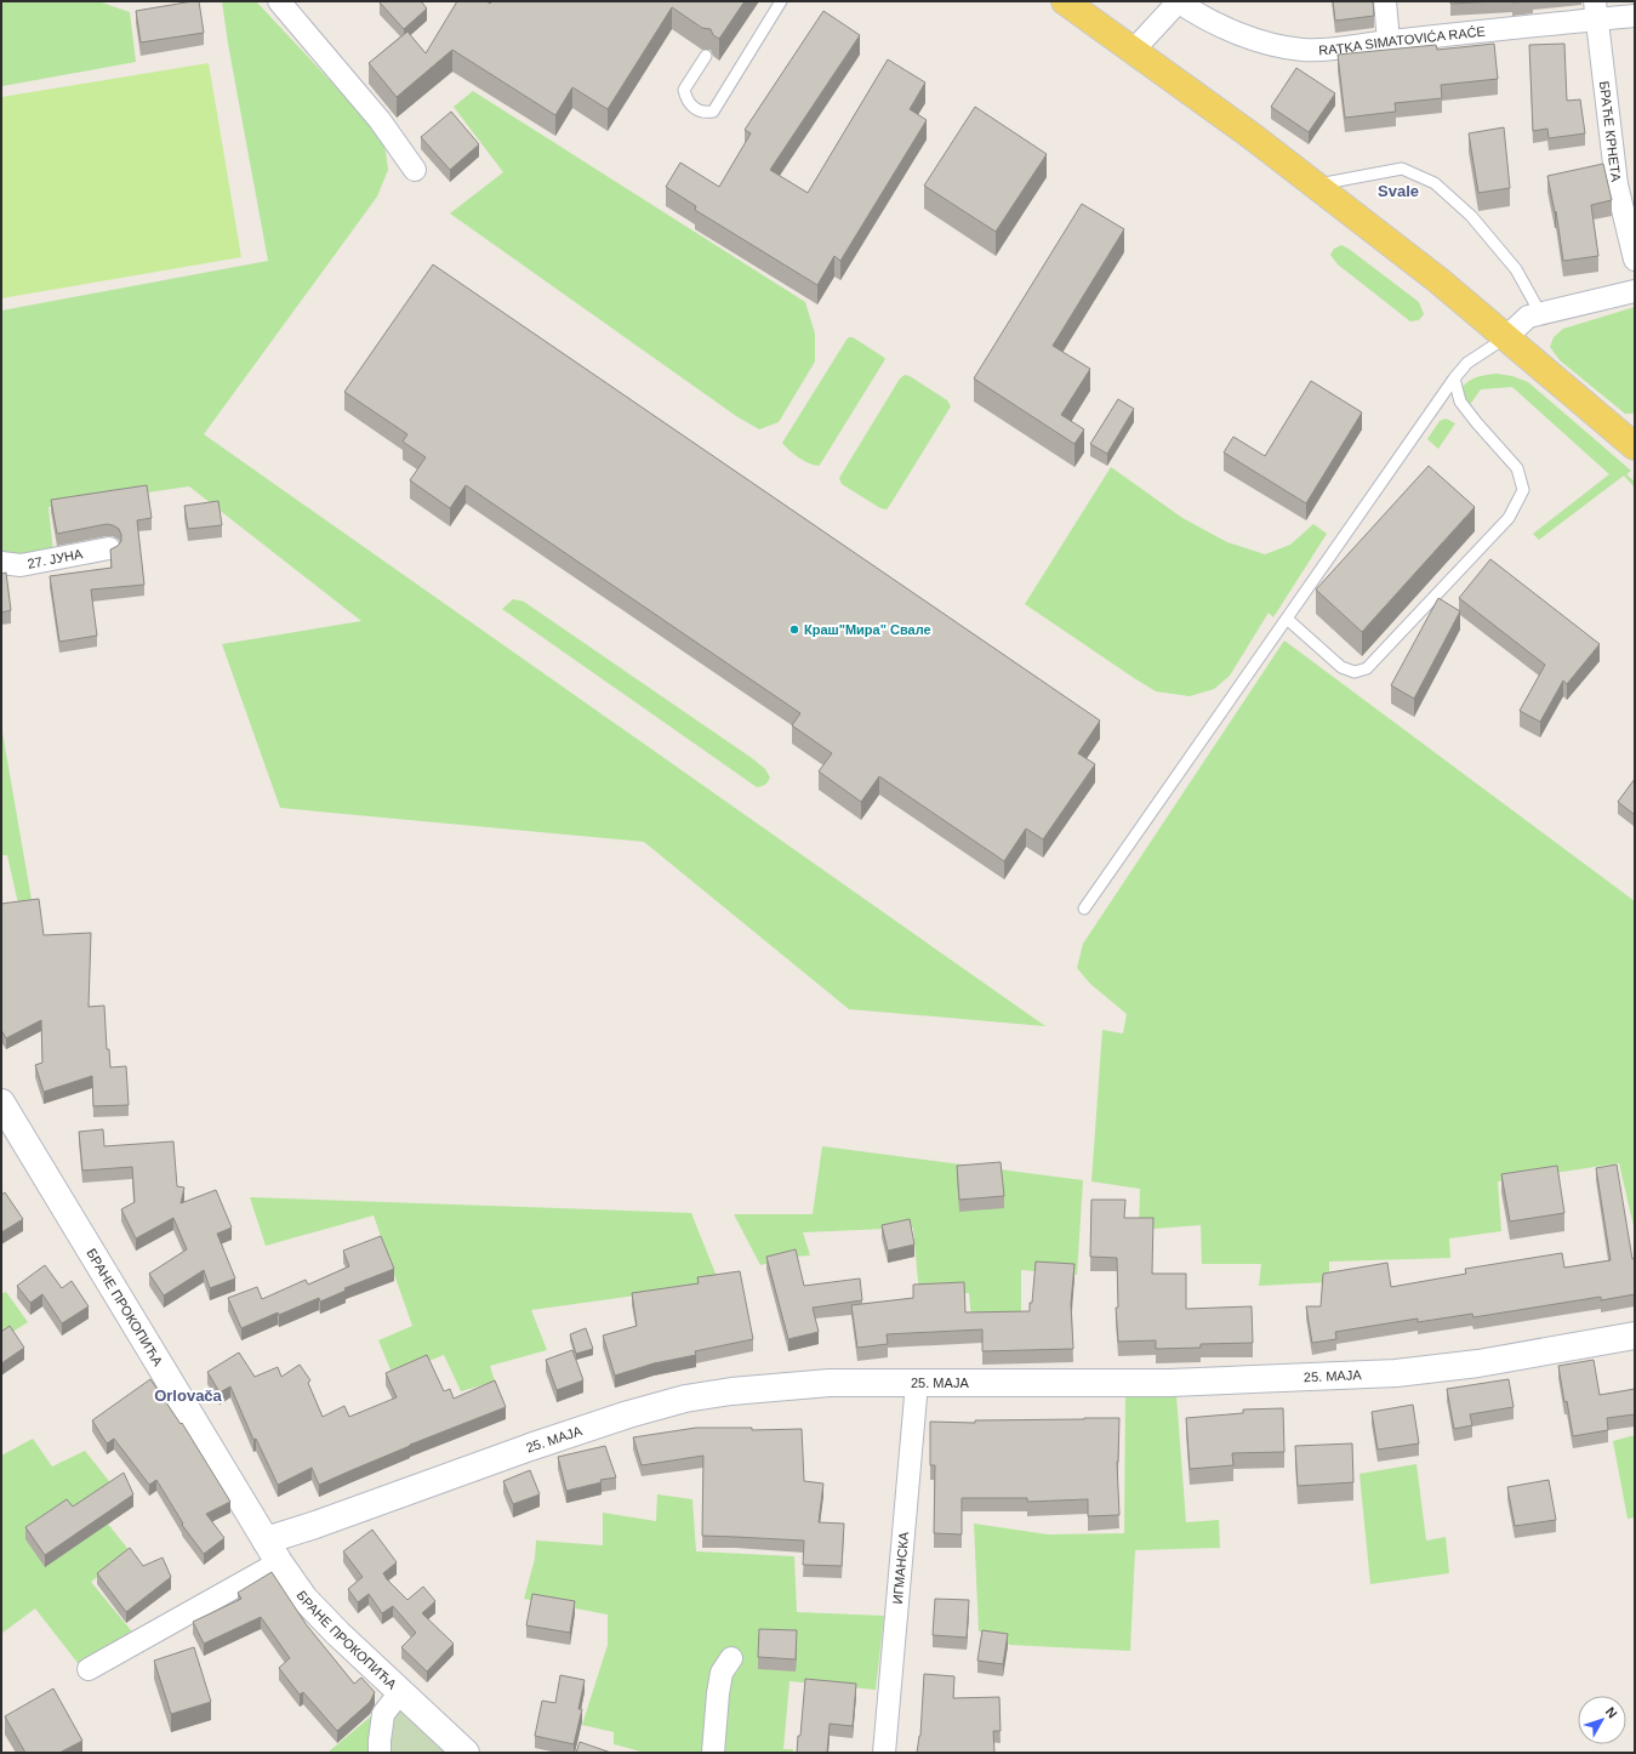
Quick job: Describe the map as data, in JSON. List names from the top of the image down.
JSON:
{
  "streets": {
    "street": [
      "RATKA SIMATOVIĆA RAĆE",
      "БРАЋЕ КРНЕТА",
      "27. ЈУНА",
      "БРАНЕ ПРОКОПИЋА",
      "25. МАЈА",
      "ИГМАНСКА"
    ]
  },
  "crossings": [
    ["RATKA SIMATOVIĆA RAĆE", "БРАЋЕ КРНЕТА"],
    ["БРАНЕ ПРОКОПИЋА", "25. МАЈА"],
    ["25. МАЈА", "ИГМАНСКА"]
  ],
  "districts": ["Svale", "Orlovača"],
  "places": ["Краш\"Мира\" Свале"],
  "north": "top right"
}
